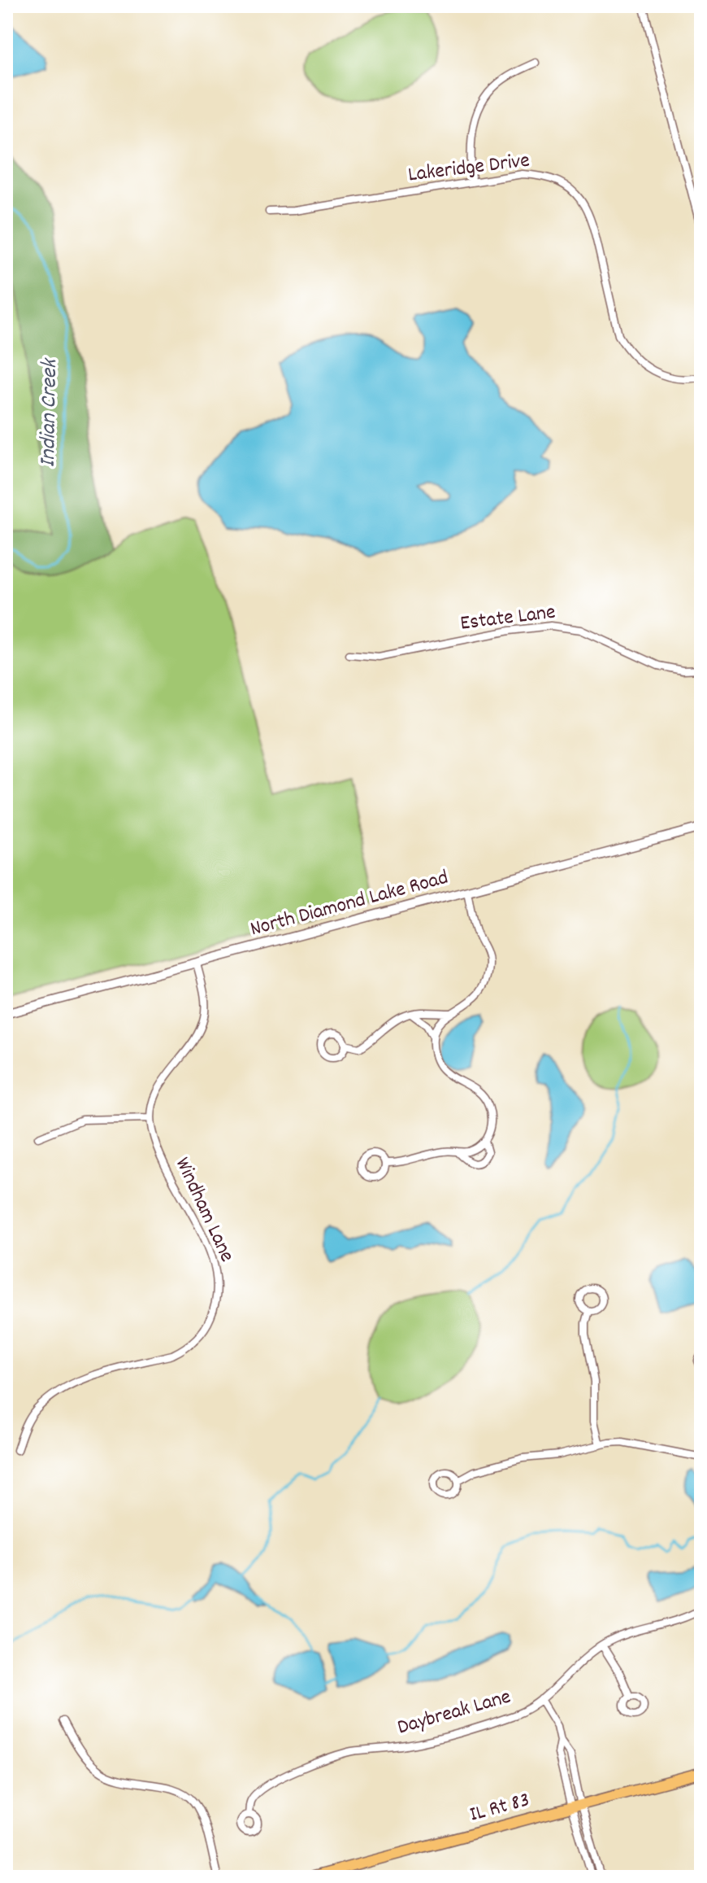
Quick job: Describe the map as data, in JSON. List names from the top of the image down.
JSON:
{
  "streets": {
    "main road": ["IL Rt 83"],
    "street": [
      "Lakeridge Drive",
      "Estate Lane",
      "North Diamond Lake Road",
      "Windham Lane",
      "Daybreak Lane"
    ]
  },
  "water": ["Indian Creek"]
}
